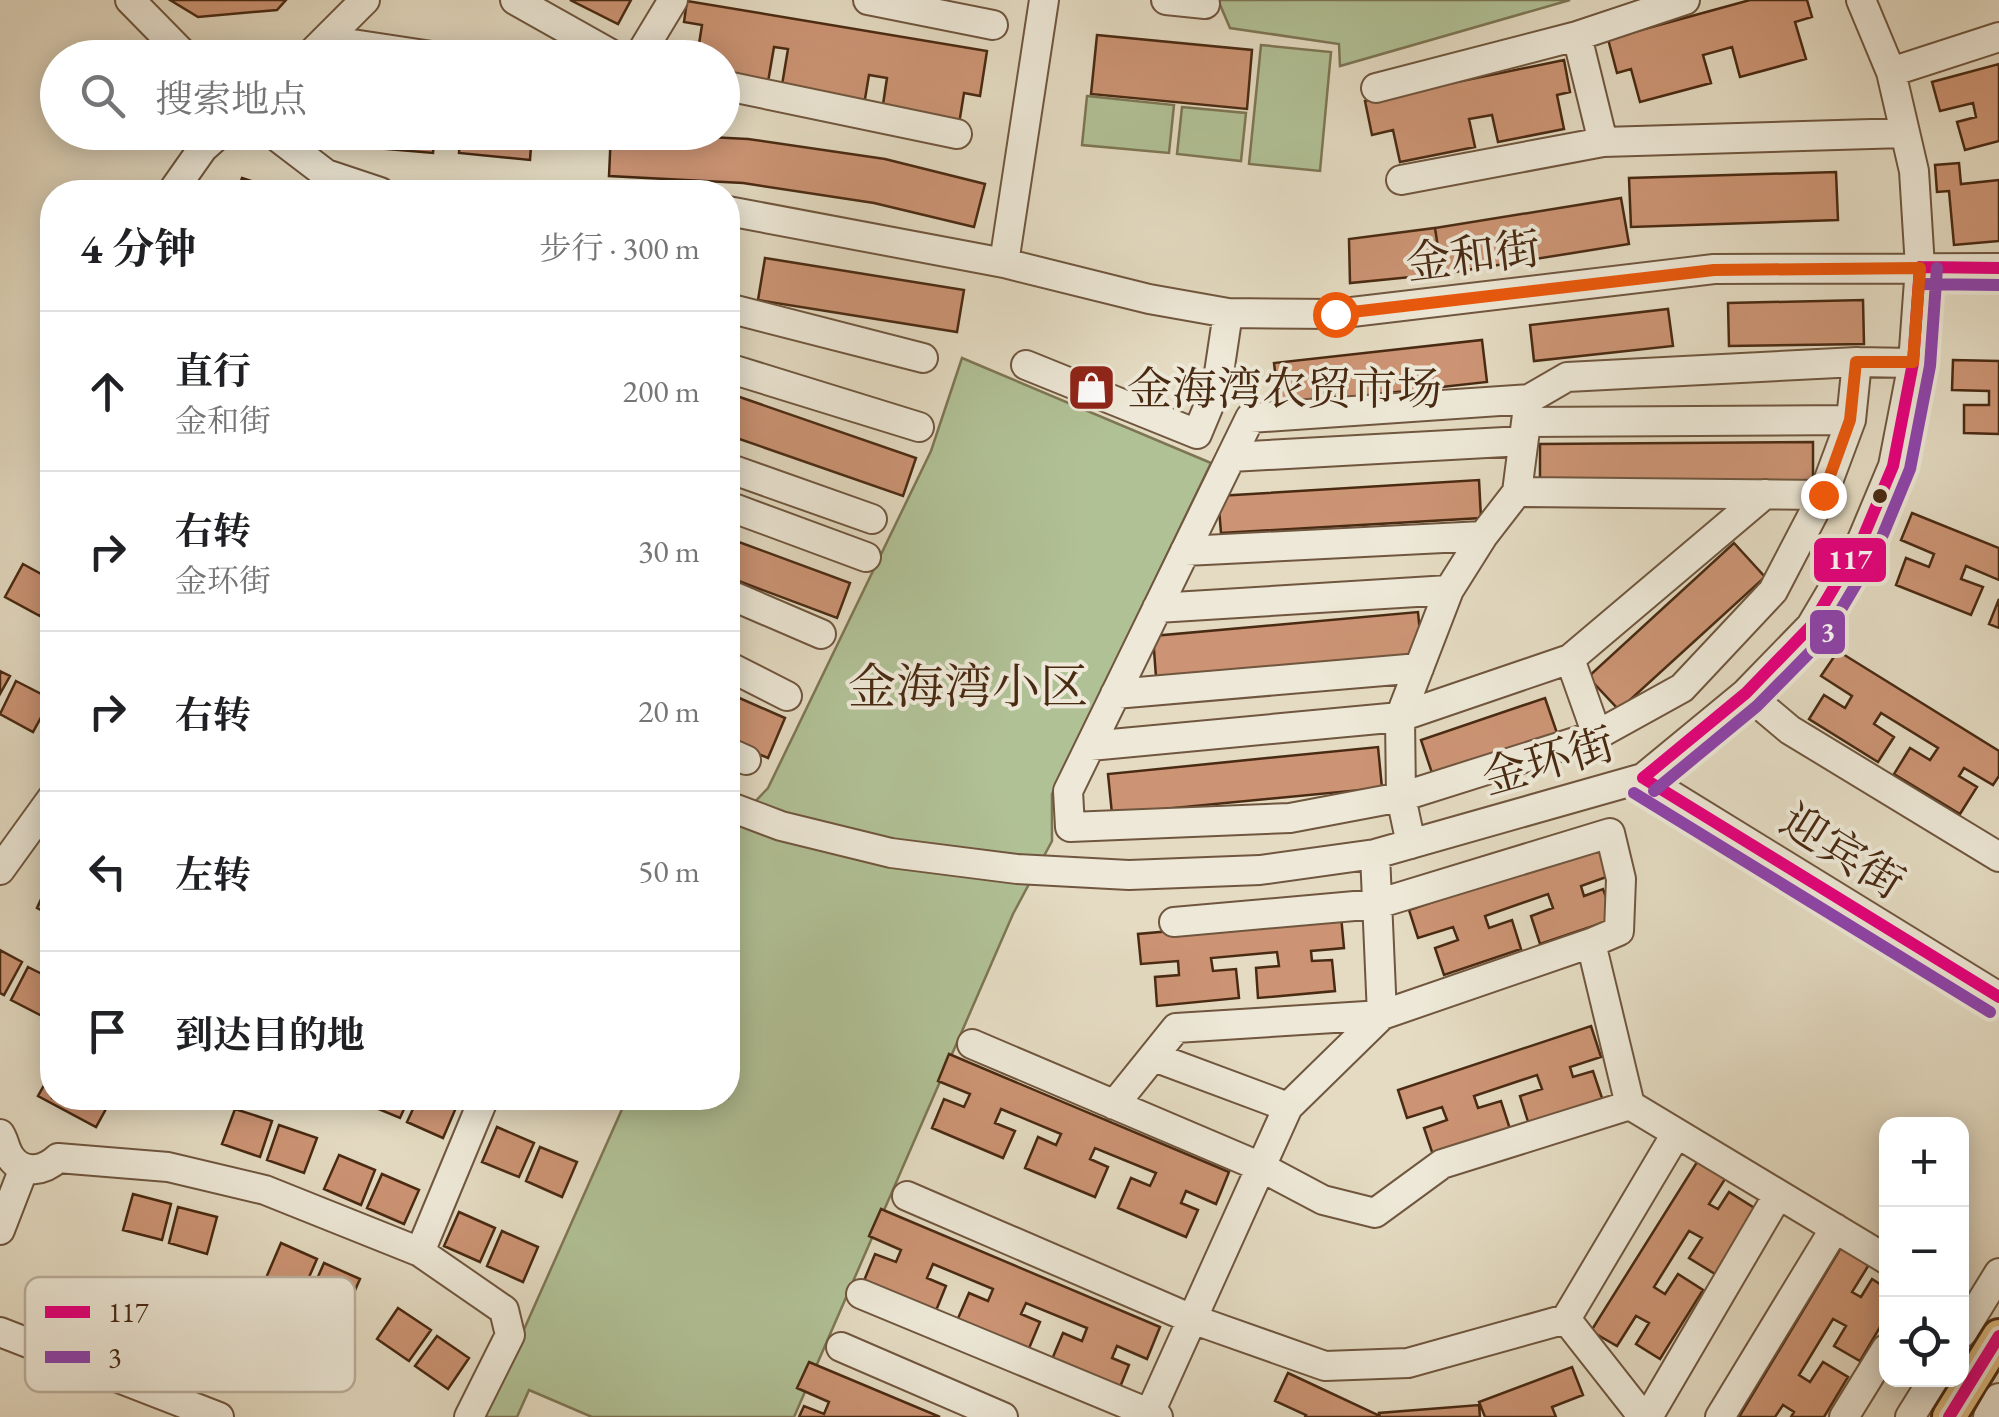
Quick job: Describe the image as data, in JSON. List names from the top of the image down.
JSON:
{
  "streets": {
    "street": ["金和街", "金环街", "迎宾街"]
  },
  "crossings": [
    ["金和街", "金环街"],
    ["金环街", "迎宾街"]
  ],
  "districts": ["金海湾小区"],
  "places": {
    "shop": ["金海湾农贸市场"]
  },
  "lines": ["transit line 117", "transit line 3"],
  "legend": ["117", "3"],
  "page": {
    "search": "搜索地点",
    "heading": ["4 分钟", "步行 · 300 m"],
    "list": [
      ["直行", "金和街", "200 m"],
      ["右转", "金环街", "30 m"],
      ["右转", "20 m"],
      ["左转", "50 m"],
      "到达目的地"
    ],
    "map_buttons": ["+", "−"]
  }
}
